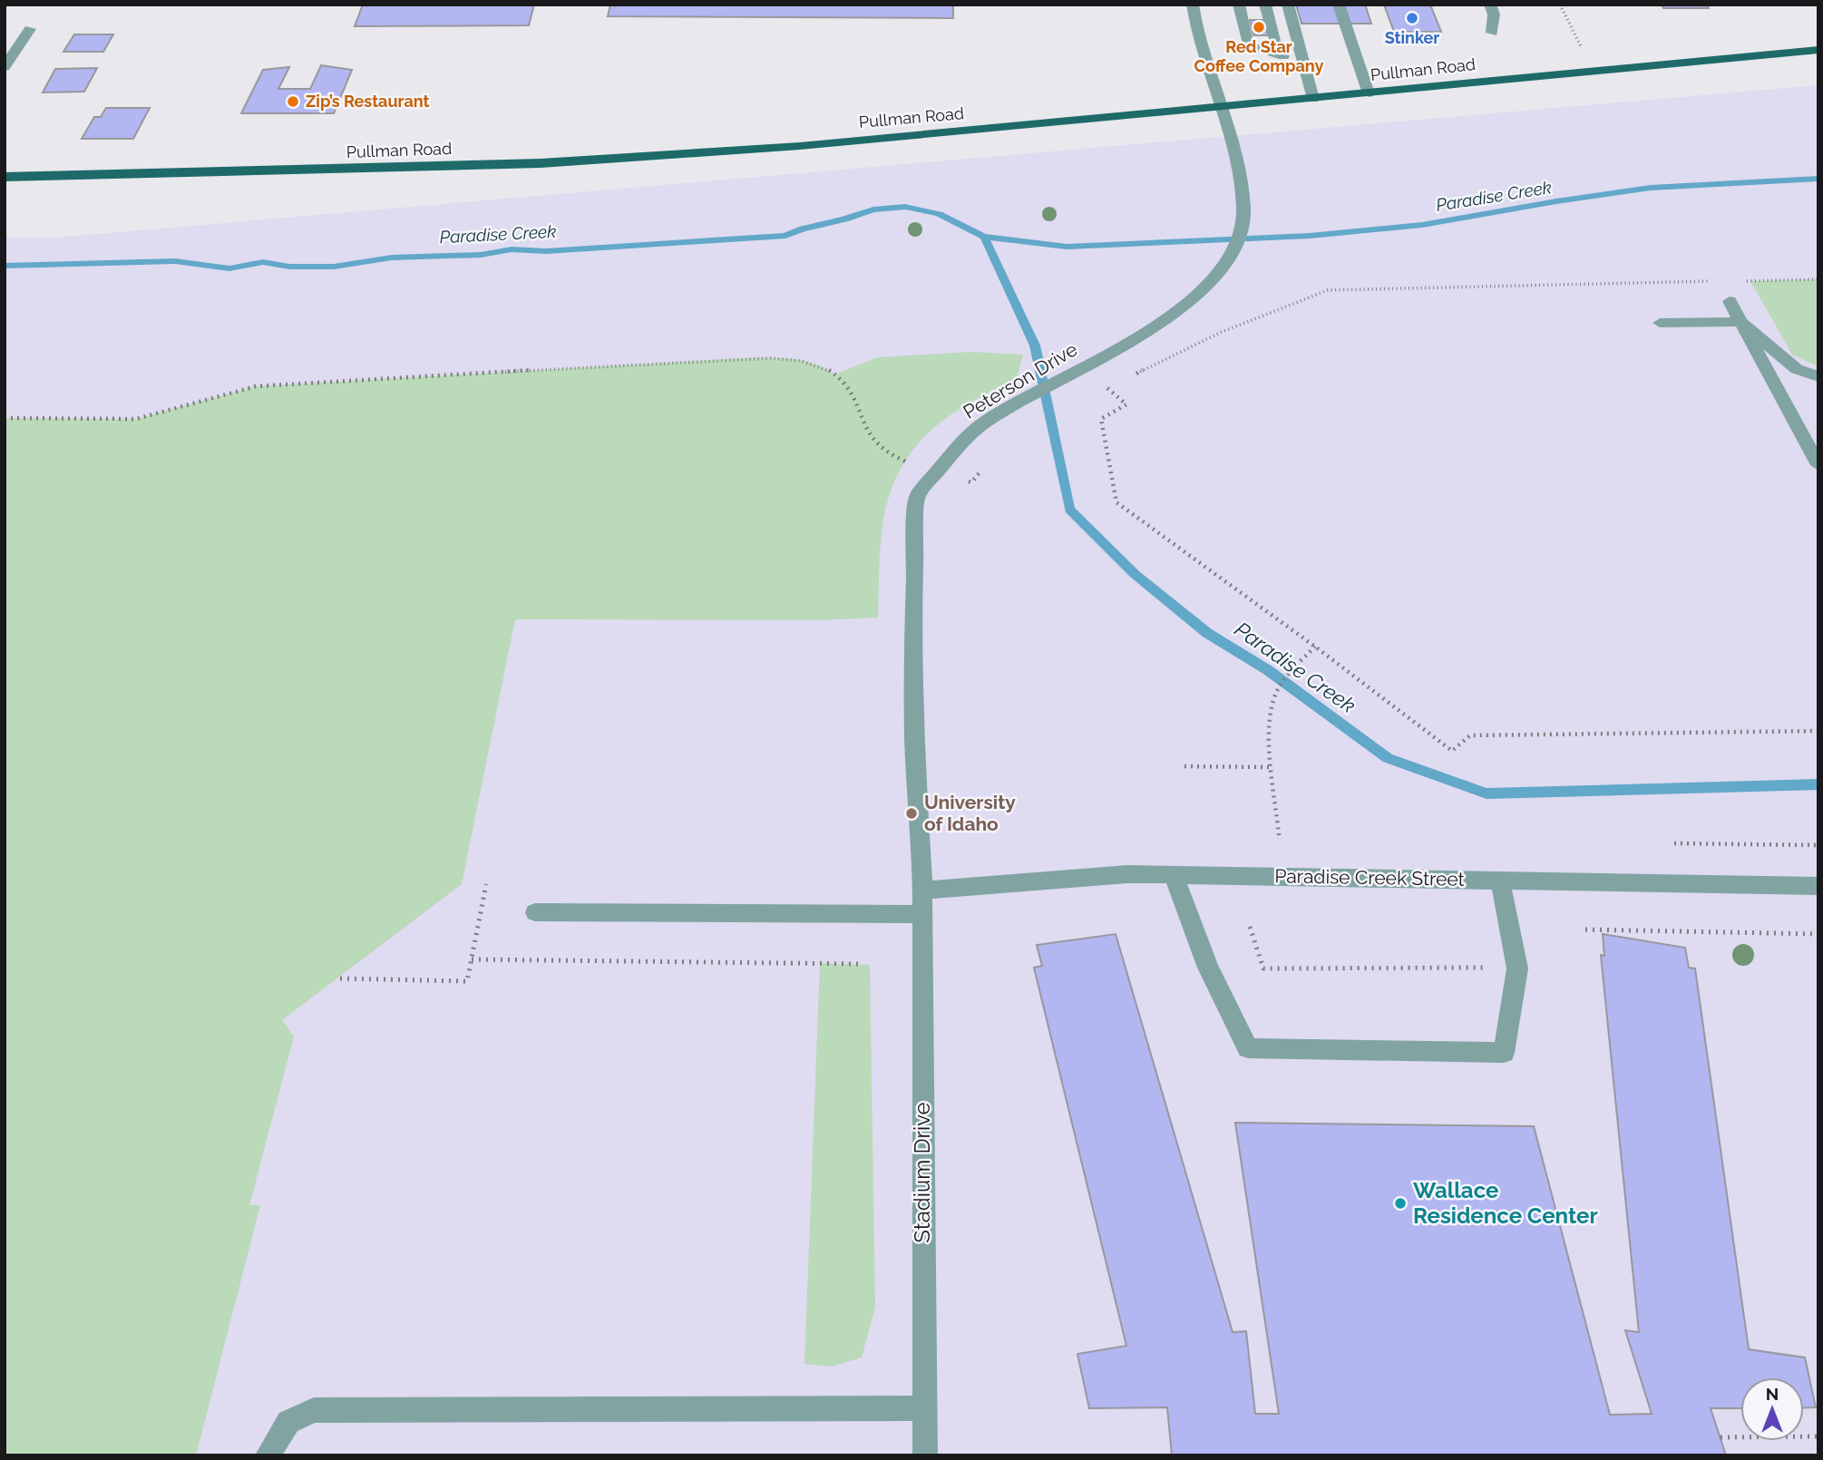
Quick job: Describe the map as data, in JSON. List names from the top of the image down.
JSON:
{
  "streets": {
    "main road": ["Pullman Road"],
    "street": ["Peterson Drive", "Paradise Creek Street", "Stadium Drive"]
  },
  "crossings": [
    ["Pullman Road", "Peterson Drive"],
    ["Peterson Drive", "Paradise Creek Street"],
    ["Peterson Drive", "Stadium Drive"],
    ["Paradise Creek Street", "Stadium Drive"]
  ],
  "water": ["Paradise Creek"],
  "places": [
    "Stinker",
    "Red Star Coffee Company",
    "Zip’s Restaurant",
    "University of Idaho",
    "Wallace Residence Center"
  ],
  "north": "top"
}
